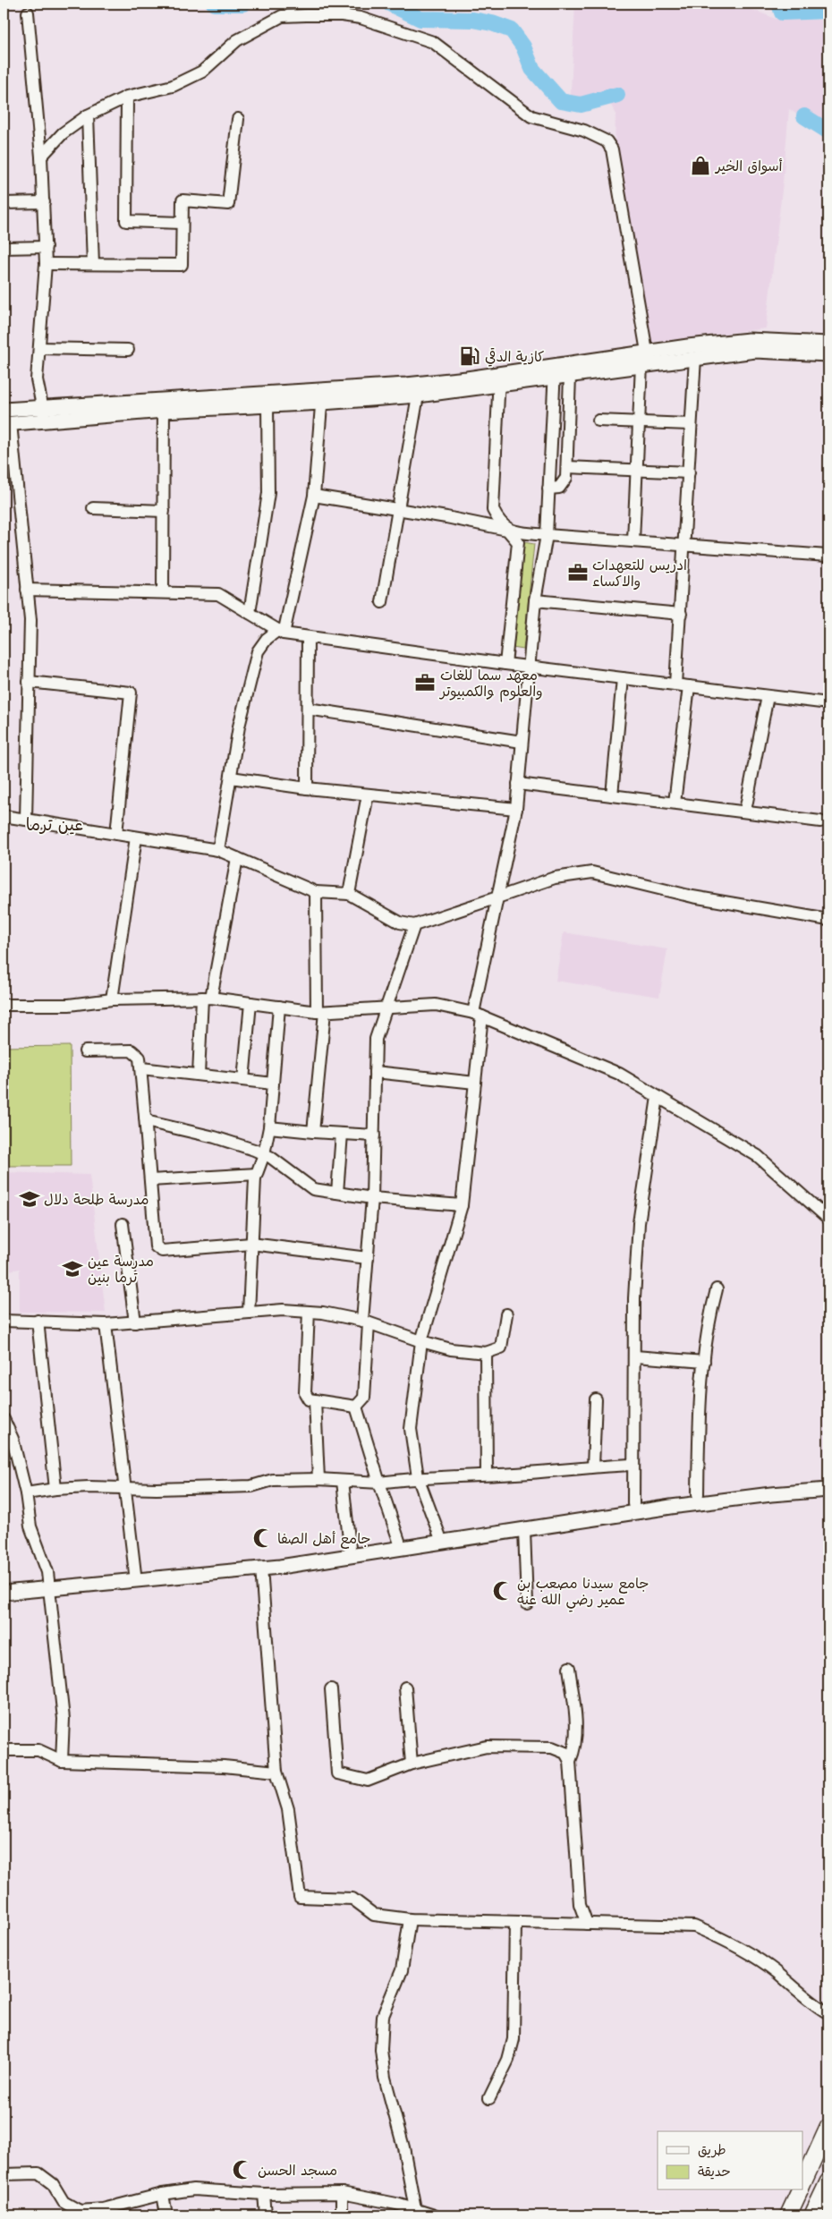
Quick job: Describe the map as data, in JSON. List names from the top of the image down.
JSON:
{
  "districts": ["عين ترما"],
  "places": {
    "shop": ["أسواق الخير"],
    "fuel station": ["كازية الدقي"],
    "office": ["ادريس للتعهدات والاكساء", "معهد سما للغات والعلوم والكمبيوتر"],
    "school or university": ["مدرسة طلحة دلال", "مدرسة عين ترما بنين"],
    "mosque": ["جامع أهل الصفا", "جامع سيدنا مصعب بن عمير رضي الله عنه", "مسجد الحسن"]
  },
  "legend": ["طريق", "حديقة"]
}
